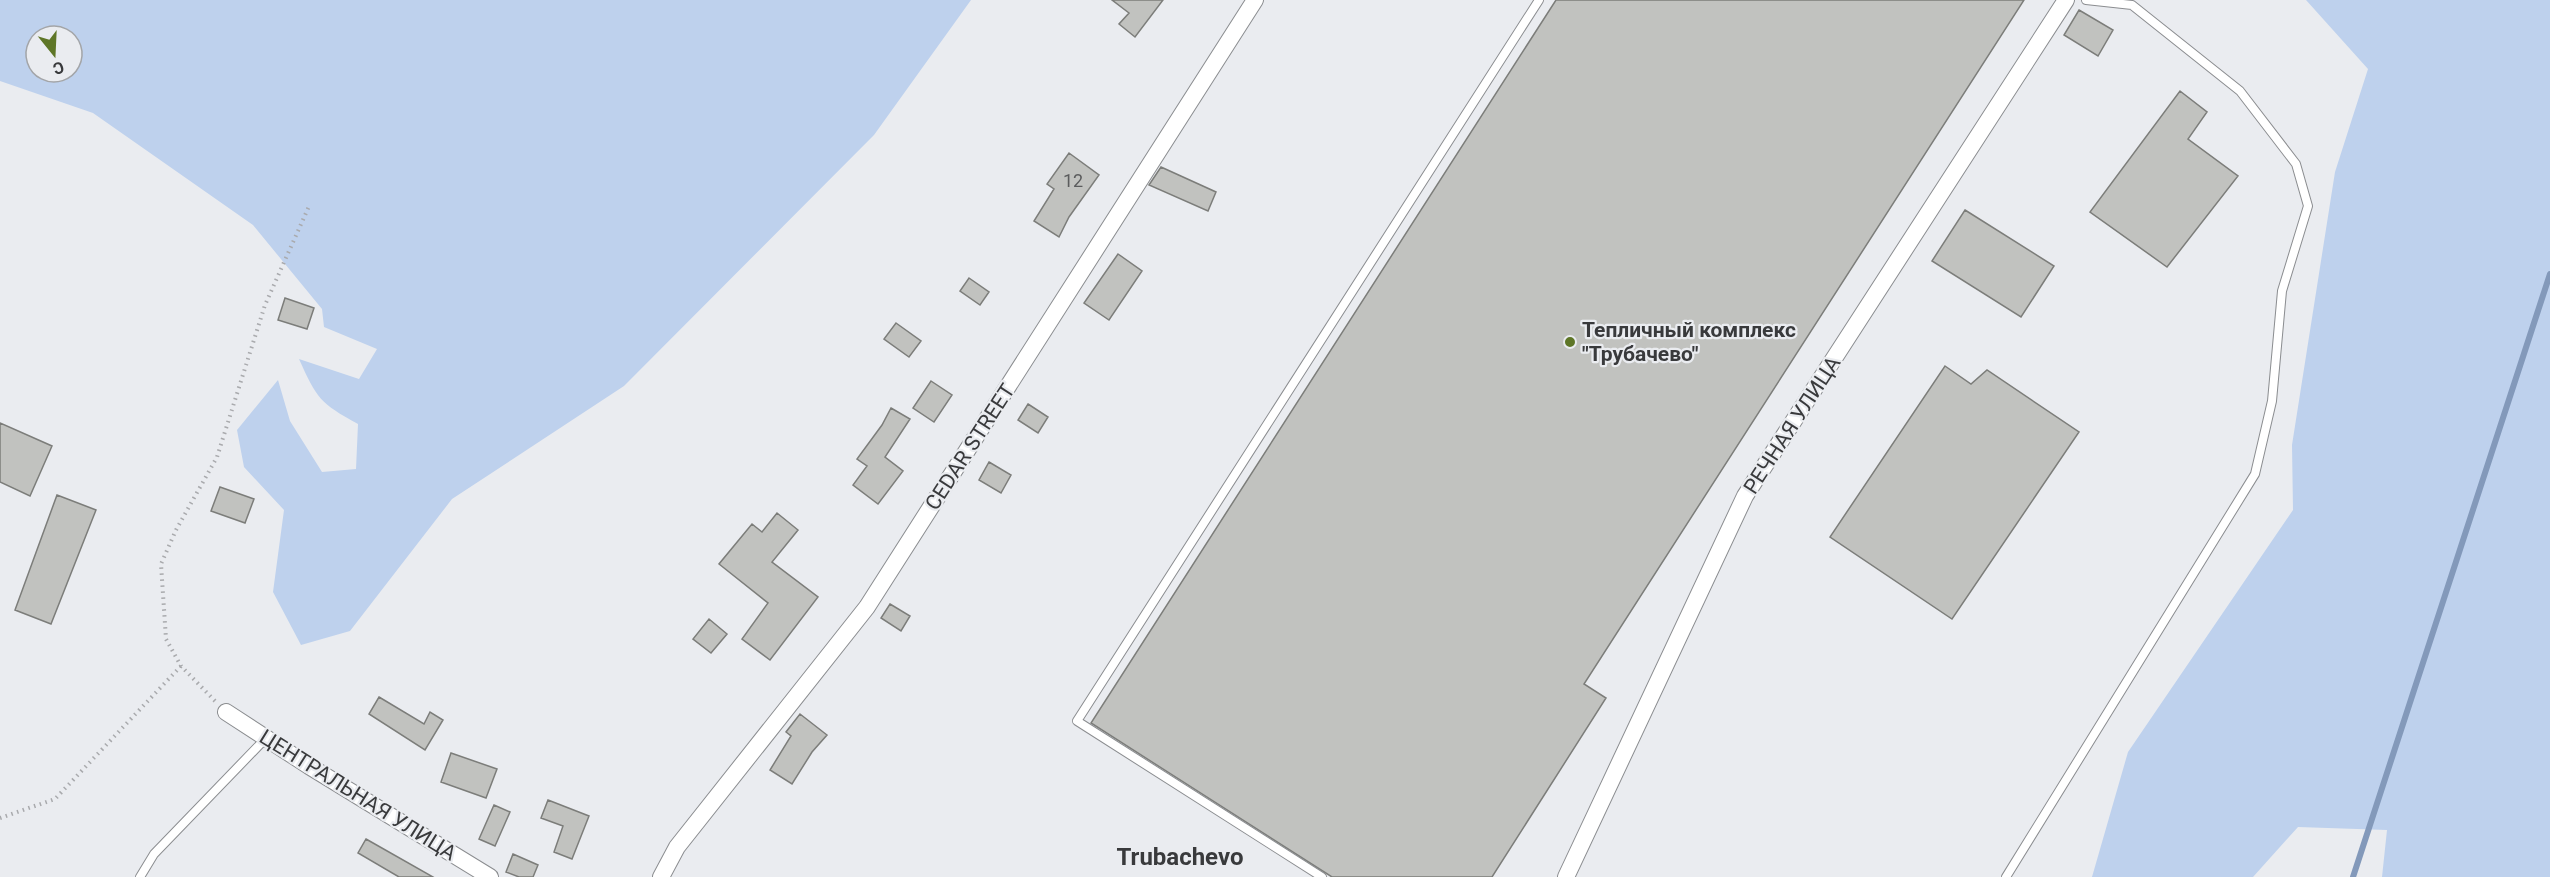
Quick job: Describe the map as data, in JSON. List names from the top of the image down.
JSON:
{
  "streets": {
    "street": ["РЕЧНАЯ УЛИЦА", "CEDAR STREET", "ЦЕНТРАЛЬНАЯ УЛИЦА"]
  },
  "districts": ["Trubachevo"],
  "places": ["Тепличный комплекс \"Трубачево\""],
  "house_numbers": ["12"],
  "north": "bottom"
}
